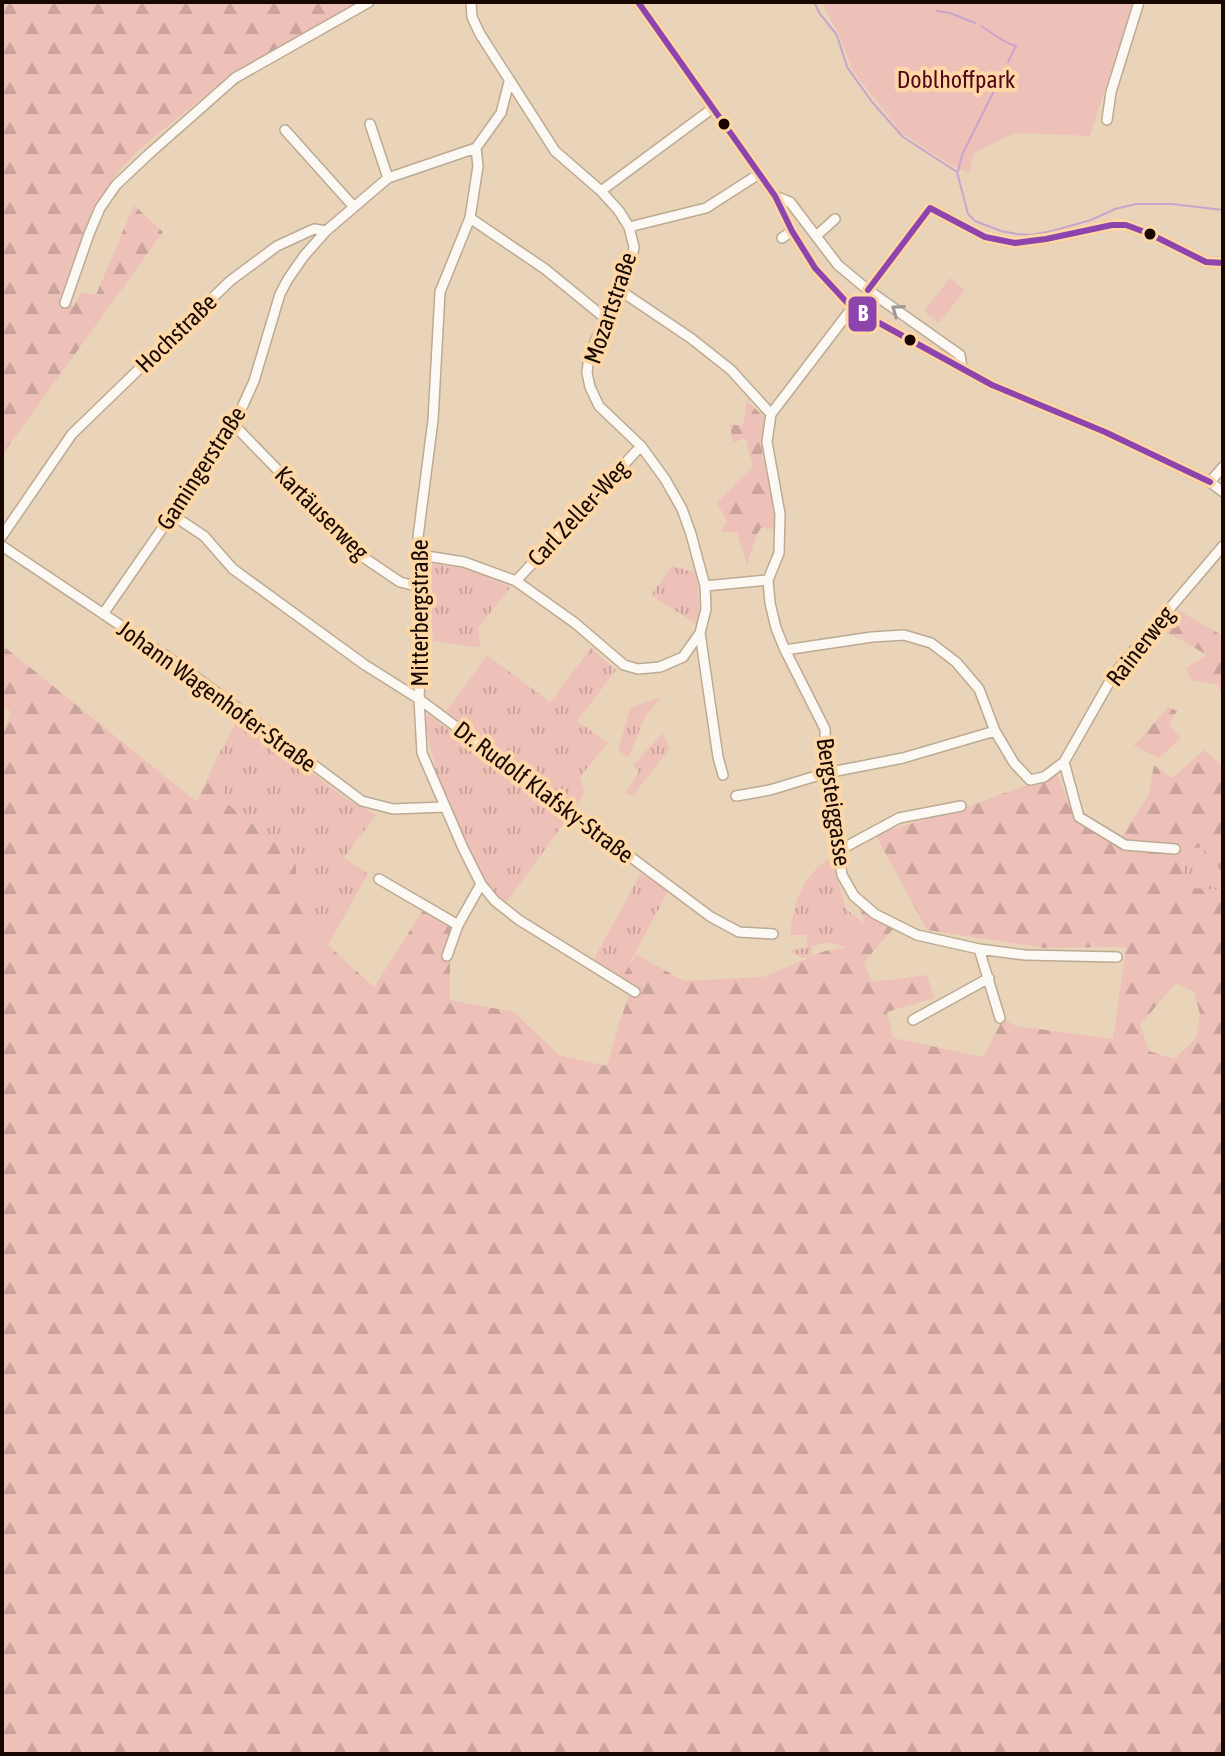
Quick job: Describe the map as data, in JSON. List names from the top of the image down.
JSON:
{
  "streets": {
    "street": [
      "Mozartstraße",
      "Hochstraße",
      "Gamingerstraße",
      "Kartäuserweg",
      "Carl Zeller-Weg",
      "Mitterbergstraße",
      "Rainerweg",
      "Johann Wagenhofer-Straße",
      "Dr. Rudolf Klafsky-Straße",
      "Bergsteiggasse"
    ]
  },
  "crossings": [
    ["Mozartstraße", "Carl Zeller-Weg"],
    ["Hochstraße", "Gamingerstraße"],
    ["Hochstraße", "Mitterbergstraße"],
    ["Gamingerstraße", "Kartäuserweg"],
    ["Gamingerstraße", "Johann Wagenhofer-Straße"],
    ["Gamingerstraße", "Dr. Rudolf Klafsky-Straße"],
    ["Kartäuserweg", "Mitterbergstraße"],
    ["Mitterbergstraße", "Johann Wagenhofer-Straße"],
    ["Mitterbergstraße", "Dr. Rudolf Klafsky-Straße"]
  ],
  "parks": ["Doblhoffpark"],
  "lines": ["transit line B"]
}
